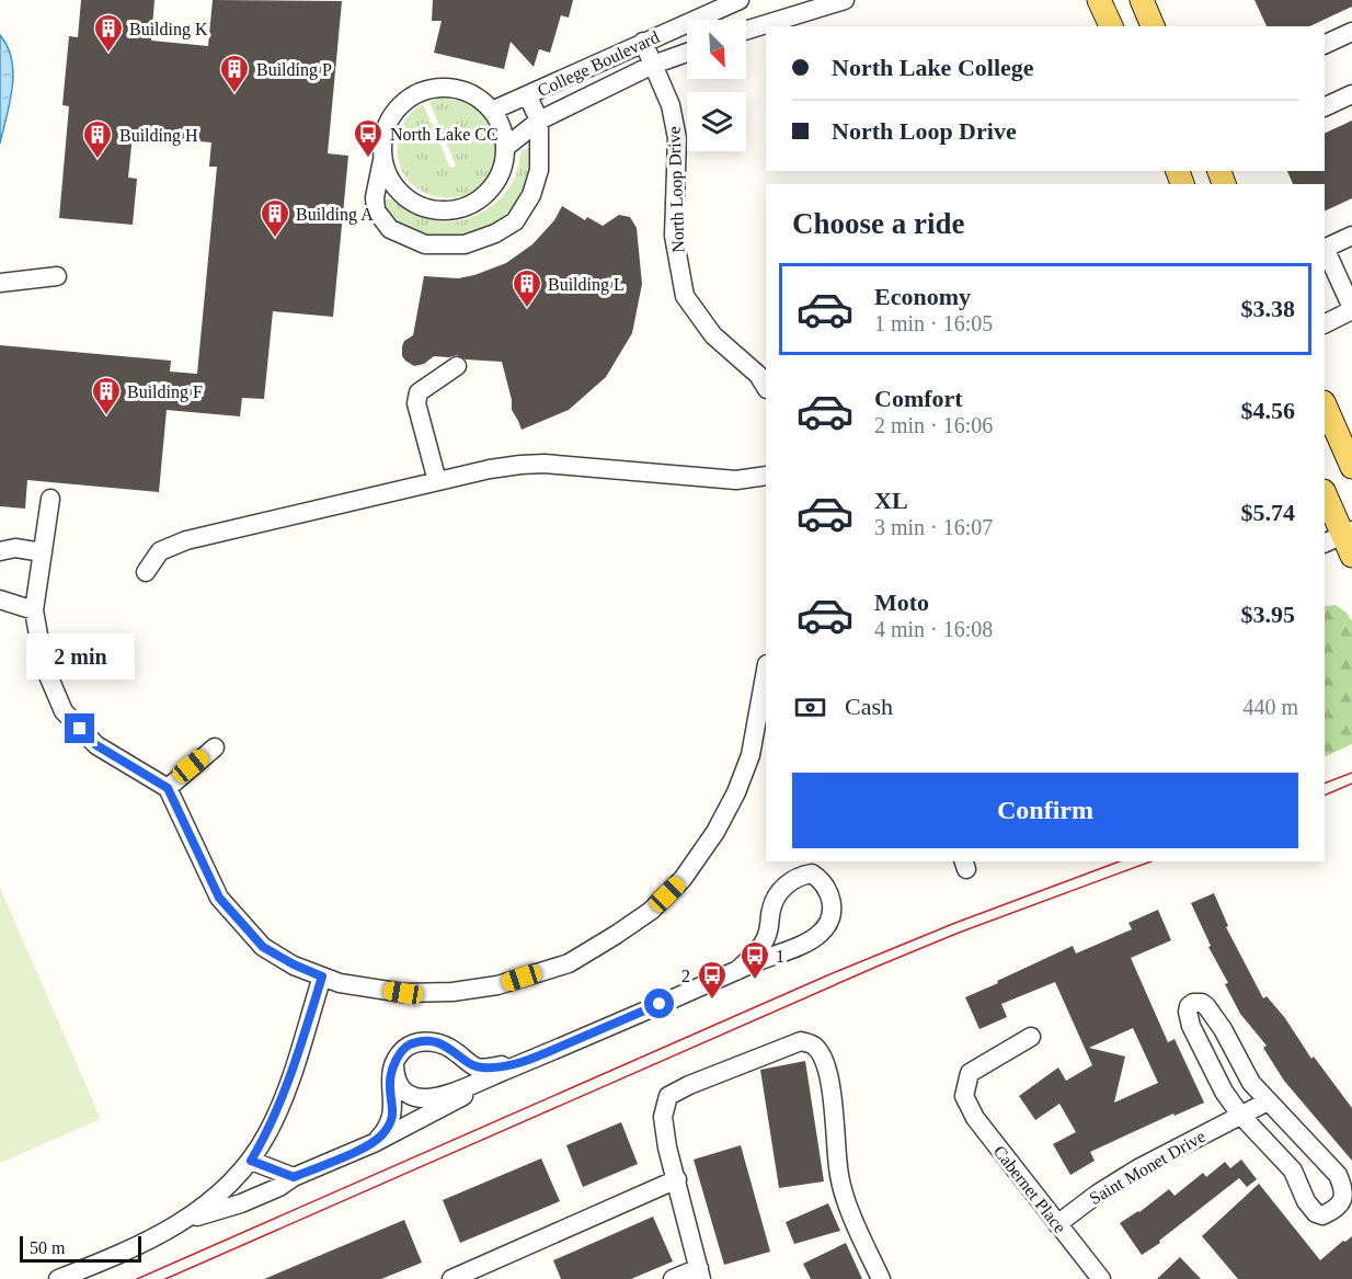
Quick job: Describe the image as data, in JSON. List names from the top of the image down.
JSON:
{
  "streets": {
    "street": [
      "College Boulevard",
      "North Loop Drive",
      "Saint Monet Drive",
      "Cabernet Place"
    ]
  },
  "crossings": [
    ["College Boulevard", "North Loop Drive"],
    ["Saint Monet Drive", "Cabernet Place"]
  ],
  "places": {
    "building": [
      "Building K",
      "Building P",
      "Building H",
      "Building A",
      "Building L",
      "Building F"
    ],
    "bus stop": ["North Lake CC", "1", "2"]
  },
  "scale_bar": "50 m",
  "north": "bottom right",
  "page": {
    "banner": ["North Lake College", "North Loop Drive"],
    "heading": "Choose a ride",
    "list": [
      {
        "name": "Economy",
        "note": "1 min · 16:05",
        "value": "$3.38"
      },
      {
        "name": "Comfort",
        "note": "2 min · 16:06",
        "value": "$4.56"
      },
      {
        "name": "XL",
        "note": "3 min · 16:07",
        "value": "$5.74"
      },
      {
        "name": "Moto",
        "note": "4 min · 16:08",
        "value": "$3.95"
      }
    ],
    "bubble": "2 min",
    "pay": ["Cash", "440 m"],
    "buttons": "Confirm",
    "scale": "50 m"
  }
}
